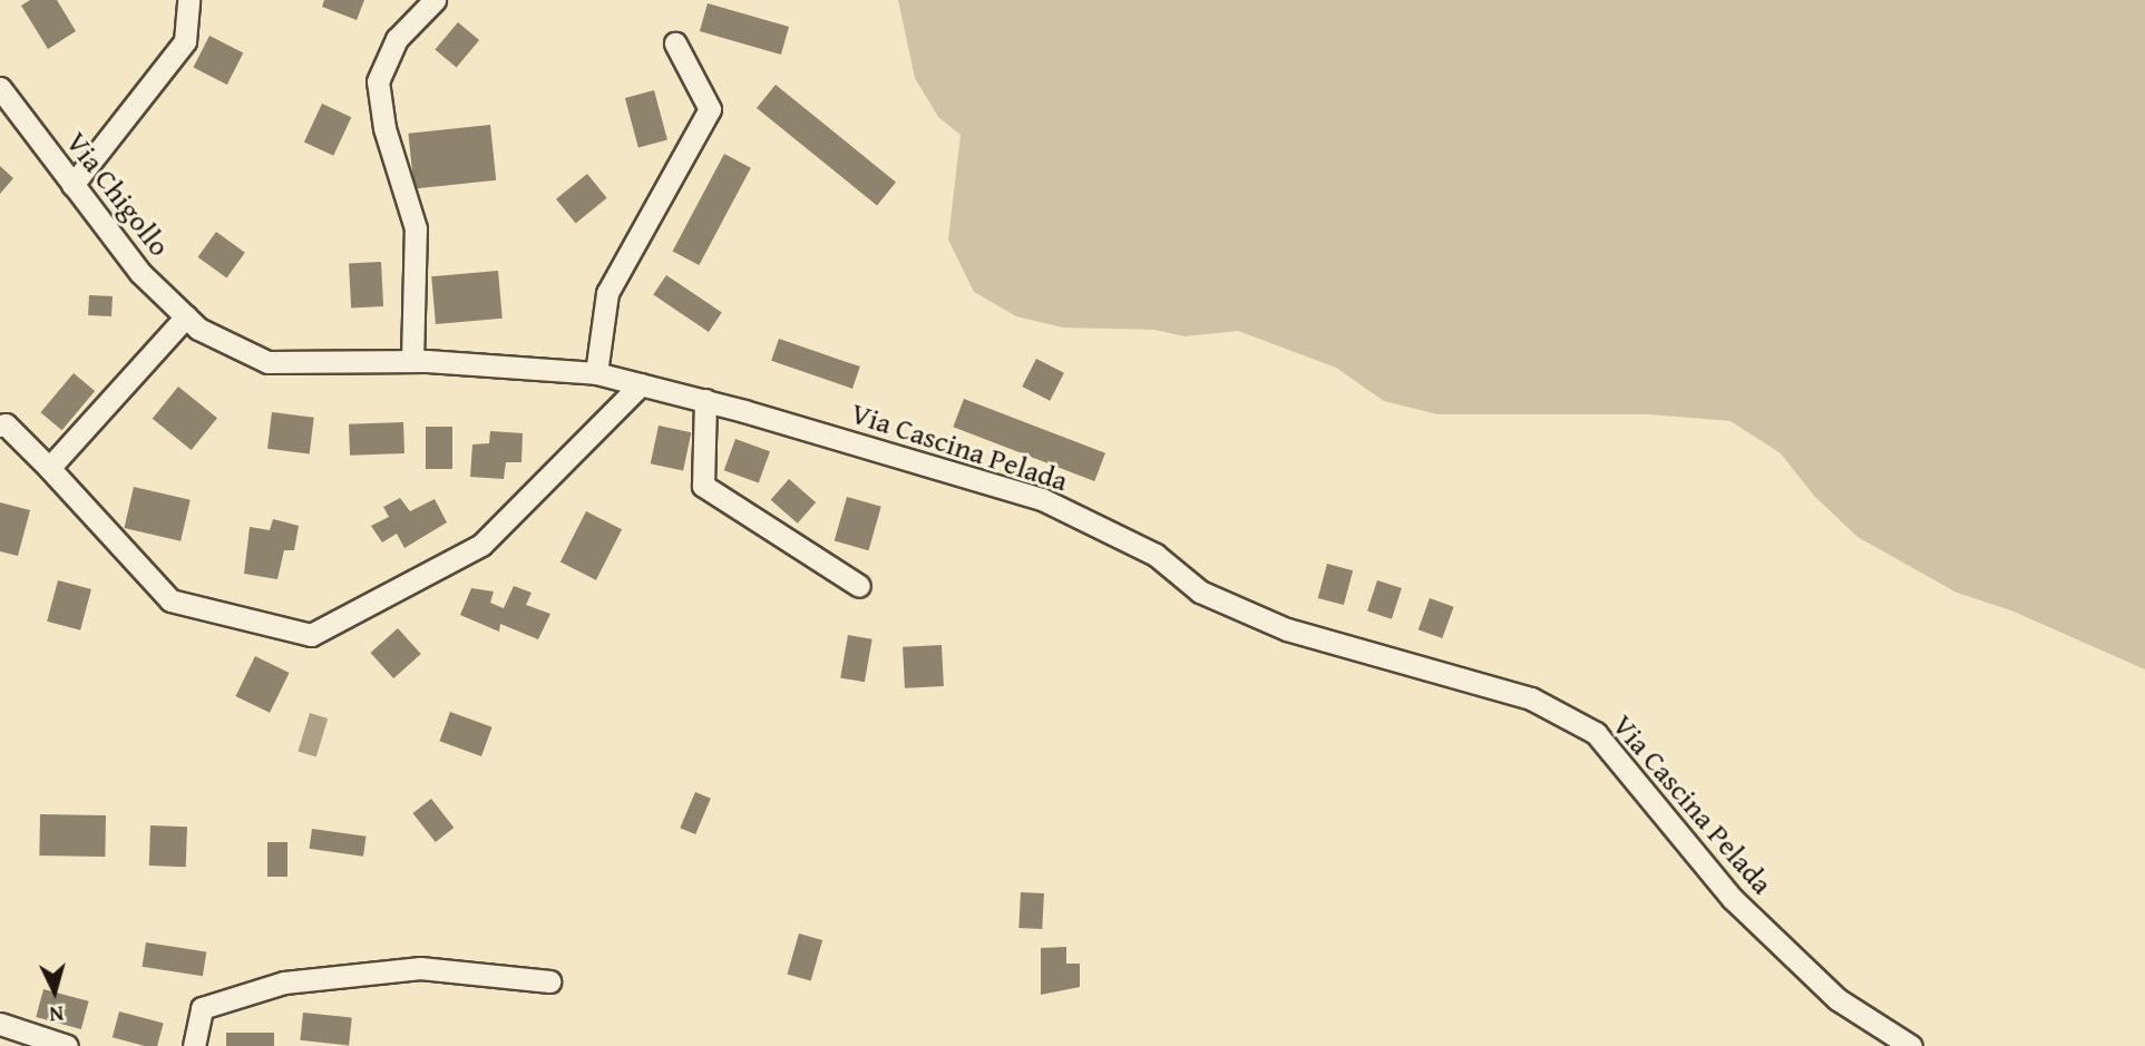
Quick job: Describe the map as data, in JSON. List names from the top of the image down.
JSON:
{
  "streets": {
    "street": ["Via Chigollo", "Via Cascina Pelada"]
  },
  "crossings": [
    ["Via Chigollo", "Via Cascina Pelada"]
  ],
  "north": "bottom"
}
